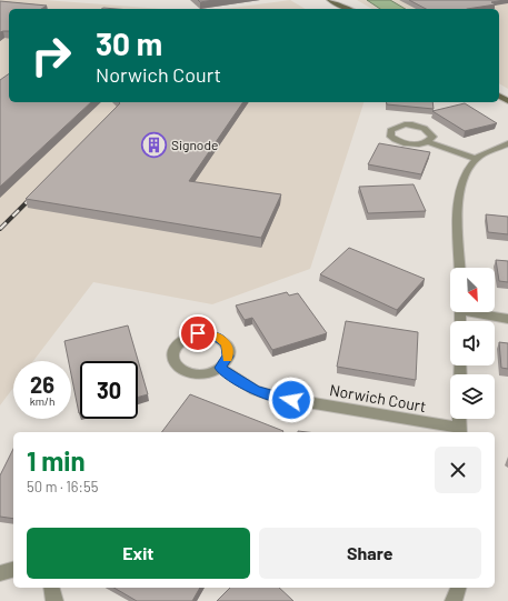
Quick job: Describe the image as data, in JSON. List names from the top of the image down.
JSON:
{
  "streets": {
    "street": ["Norwich Court"]
  },
  "places": {
    "building": ["Signode"]
  },
  "north": "bottom right",
  "page": {
    "turn": ["30 m", "Norwich Court"],
    "speed": "26 km/h",
    "limit": "30",
    "heading": ["1 min", "50 m · 16:55"],
    "buttons": ["Exit", "Share"]
  }
}
